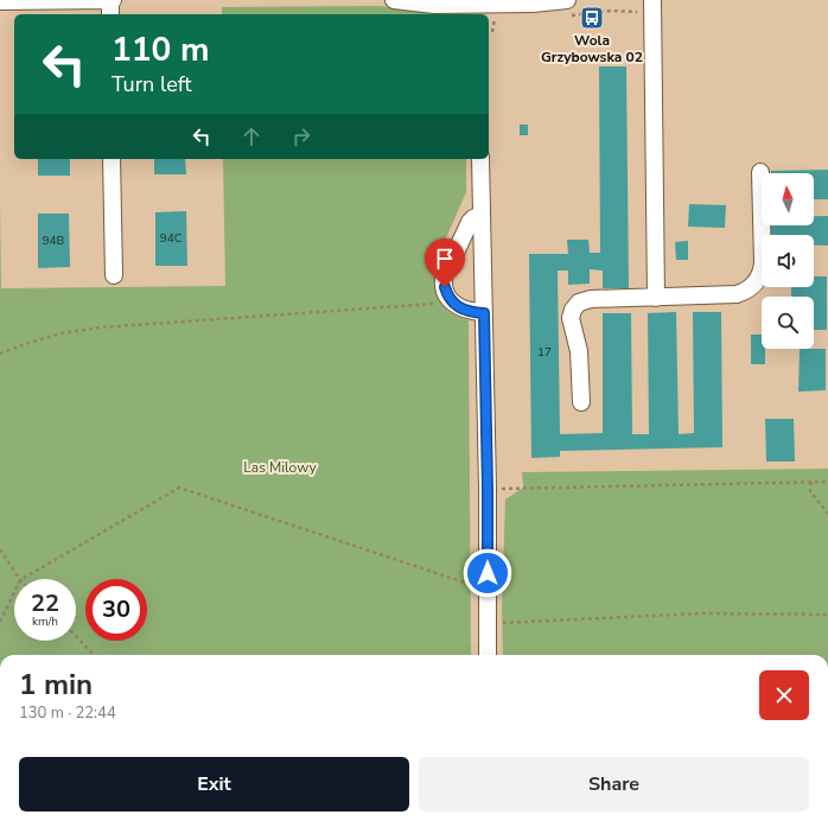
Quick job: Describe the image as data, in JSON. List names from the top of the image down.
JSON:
{
  "parks": ["Las Milowy"],
  "places": {
    "bus stop": ["Wola Grzybowska 02"]
  },
  "house_numbers": ["94C", "94B", "17"],
  "north": "top",
  "page": {
    "turn": ["110 m", "Turn left"],
    "speed": "22 km/h",
    "limit": "30",
    "heading": ["1 min", "130 m · 22:44"],
    "buttons": ["Exit", "Share"]
  }
}
